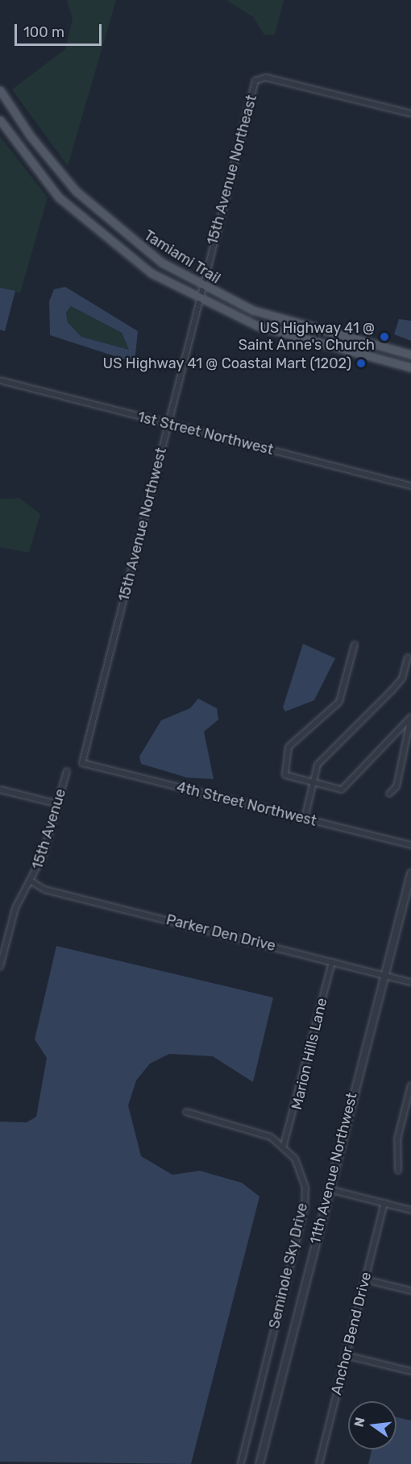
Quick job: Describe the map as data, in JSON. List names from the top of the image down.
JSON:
{
  "streets": {
    "main road": ["Tamiami Trail"],
    "street": [
      "15th Avenue Northeast",
      "1st Street Northwest",
      "15th Avenue Northwest",
      "4th Street Northwest",
      "15th Avenue",
      "Parker Den Drive",
      "Marion Hills Lane",
      "11th Avenue Northwest",
      "Seminole Sky Drive",
      "Anchor Bend Drive"
    ]
  },
  "crossings": [
    ["15th Avenue Northeast", "Tamiami Trail"],
    ["15th Avenue Northeast", "15th Avenue Northwest"],
    ["Tamiami Trail", "15th Avenue Northwest"],
    ["1st Street Northwest", "15th Avenue Northwest"],
    ["15th Avenue Northwest", "4th Street Northwest"],
    ["15th Avenue", "Parker Den Drive"],
    ["Parker Den Drive", "Marion Hills Lane"],
    ["Parker Den Drive", "11th Avenue Northwest"],
    ["Marion Hills Lane", "Seminole Sky Drive"]
  ],
  "places": ["US Highway 41 @ Saint Anne's Church", "US Highway 41 @ Coastal Mart (1202)"],
  "scale_bar": "100 m",
  "north": "left"
}
